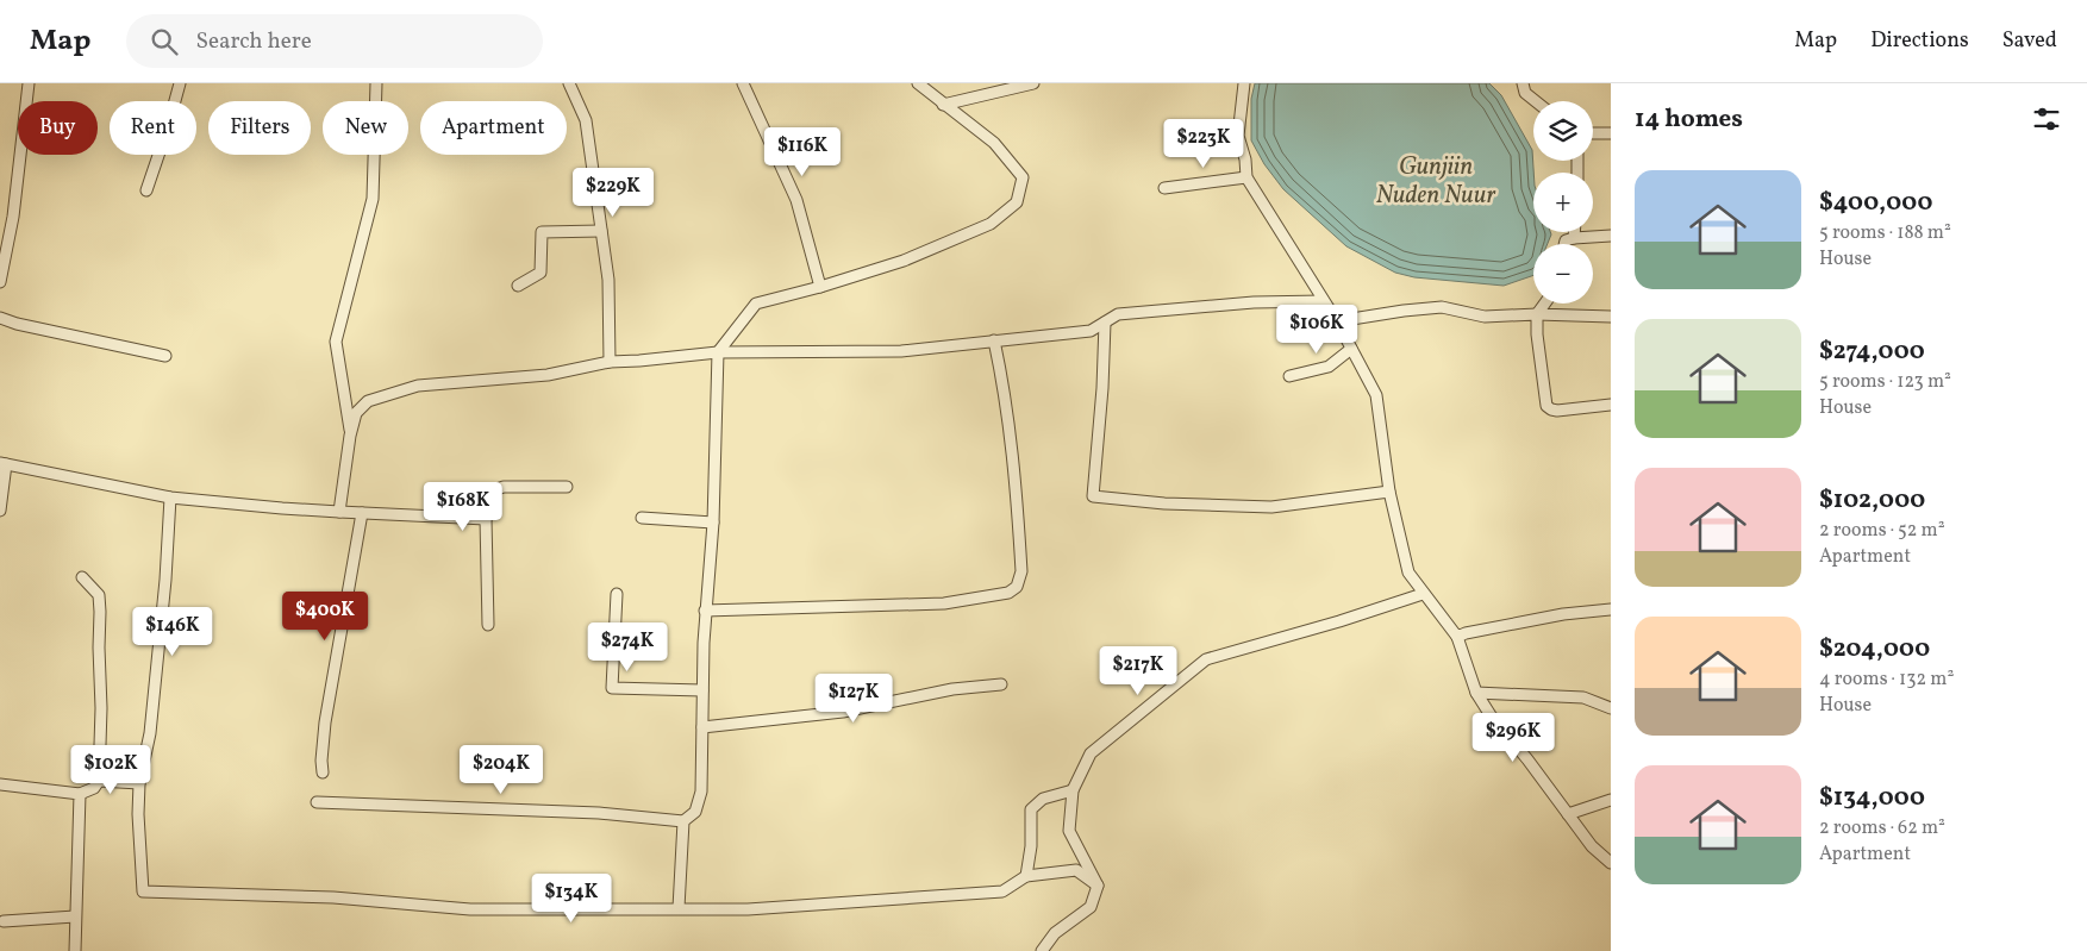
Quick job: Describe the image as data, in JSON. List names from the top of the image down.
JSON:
{
  "water": ["Gunjiin Nuden Nuur"],
  "page": {
    "header": "Map",
    "search": "Search here",
    "nav": ["Map", "Directions", "Saved"],
    "heading": "14 homes",
    "map_buttons": ["+", "−"],
    "chip": [
      "Buy",
      "Rent",
      "Filters",
      "New",
      "Apartment"
    ],
    "price": [
      "$223K",
      "$116K",
      "$229K",
      "$106K",
      "$168K",
      "$400K",
      "$146K",
      "$274K",
      "$217K",
      "$127K",
      "$296K",
      "$102K",
      "$204K",
      "$134K"
    ],
    "list": [
      {
        "name": "$400,000",
        "note": "5 rooms · 188 m² · House"
      },
      {
        "name": "$274,000",
        "note": "5 rooms · 123 m² · House"
      },
      {
        "name": "$102,000",
        "note": "2 rooms · 52 m² · Apartment"
      },
      {
        "name": "$204,000",
        "note": "4 rooms · 132 m² · House"
      },
      {
        "name": "$134,000",
        "note": "2 rooms · 62 m² · Apartment"
      }
    ]
  }
}
